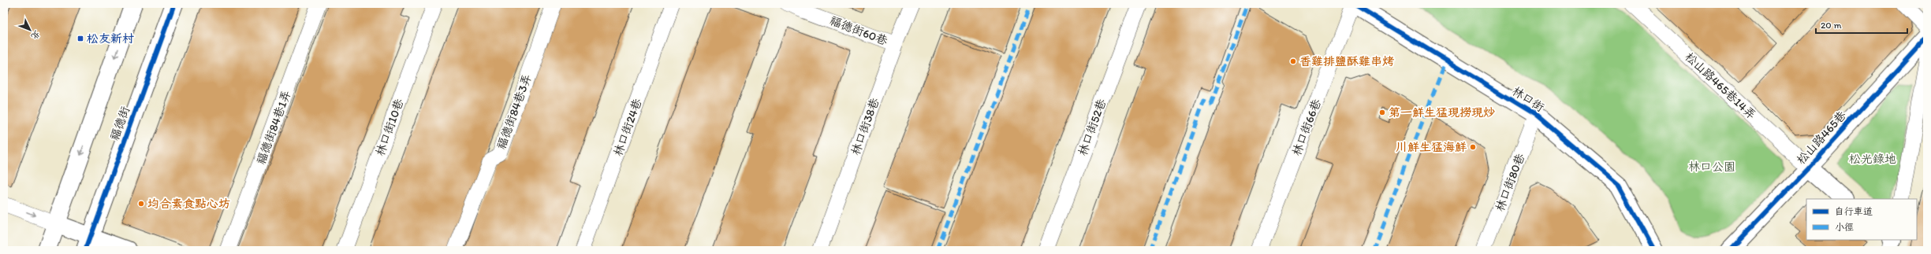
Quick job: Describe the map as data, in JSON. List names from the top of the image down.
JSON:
{
  "streets": {
    "street": ["林口街", "福德街", "松山路465巷"],
    "lane": [
      "福德街60巷",
      "松山路465巷14弄",
      "福德街84巷3弄",
      "林口街38巷",
      "福德街84巷1弄",
      "林口街10巷",
      "林口街24巷",
      "林口街52巷",
      "林口街66巷",
      "林口街80巷"
    ]
  },
  "crossings": [
    ["福德街60巷", "林口街38巷"],
    ["松山路465巷14弄", "松山路465巷"],
    ["林口街", "林口街66巷"],
    ["林口街", "林口街80巷"]
  ],
  "parks": ["松光錄地", "林口公園"],
  "places": {
    "transit": ["松友新村"],
    "other": [
      "香雞排鹽酥雞串烤",
      "第一鮮生猛現撈現炒",
      "川鮮生猛海鮮",
      "均合素食點心坊"
    ]
  },
  "legend": ["自行車道", "小徑"],
  "scale_bar": "20 m",
  "north": "bottom right"
}
